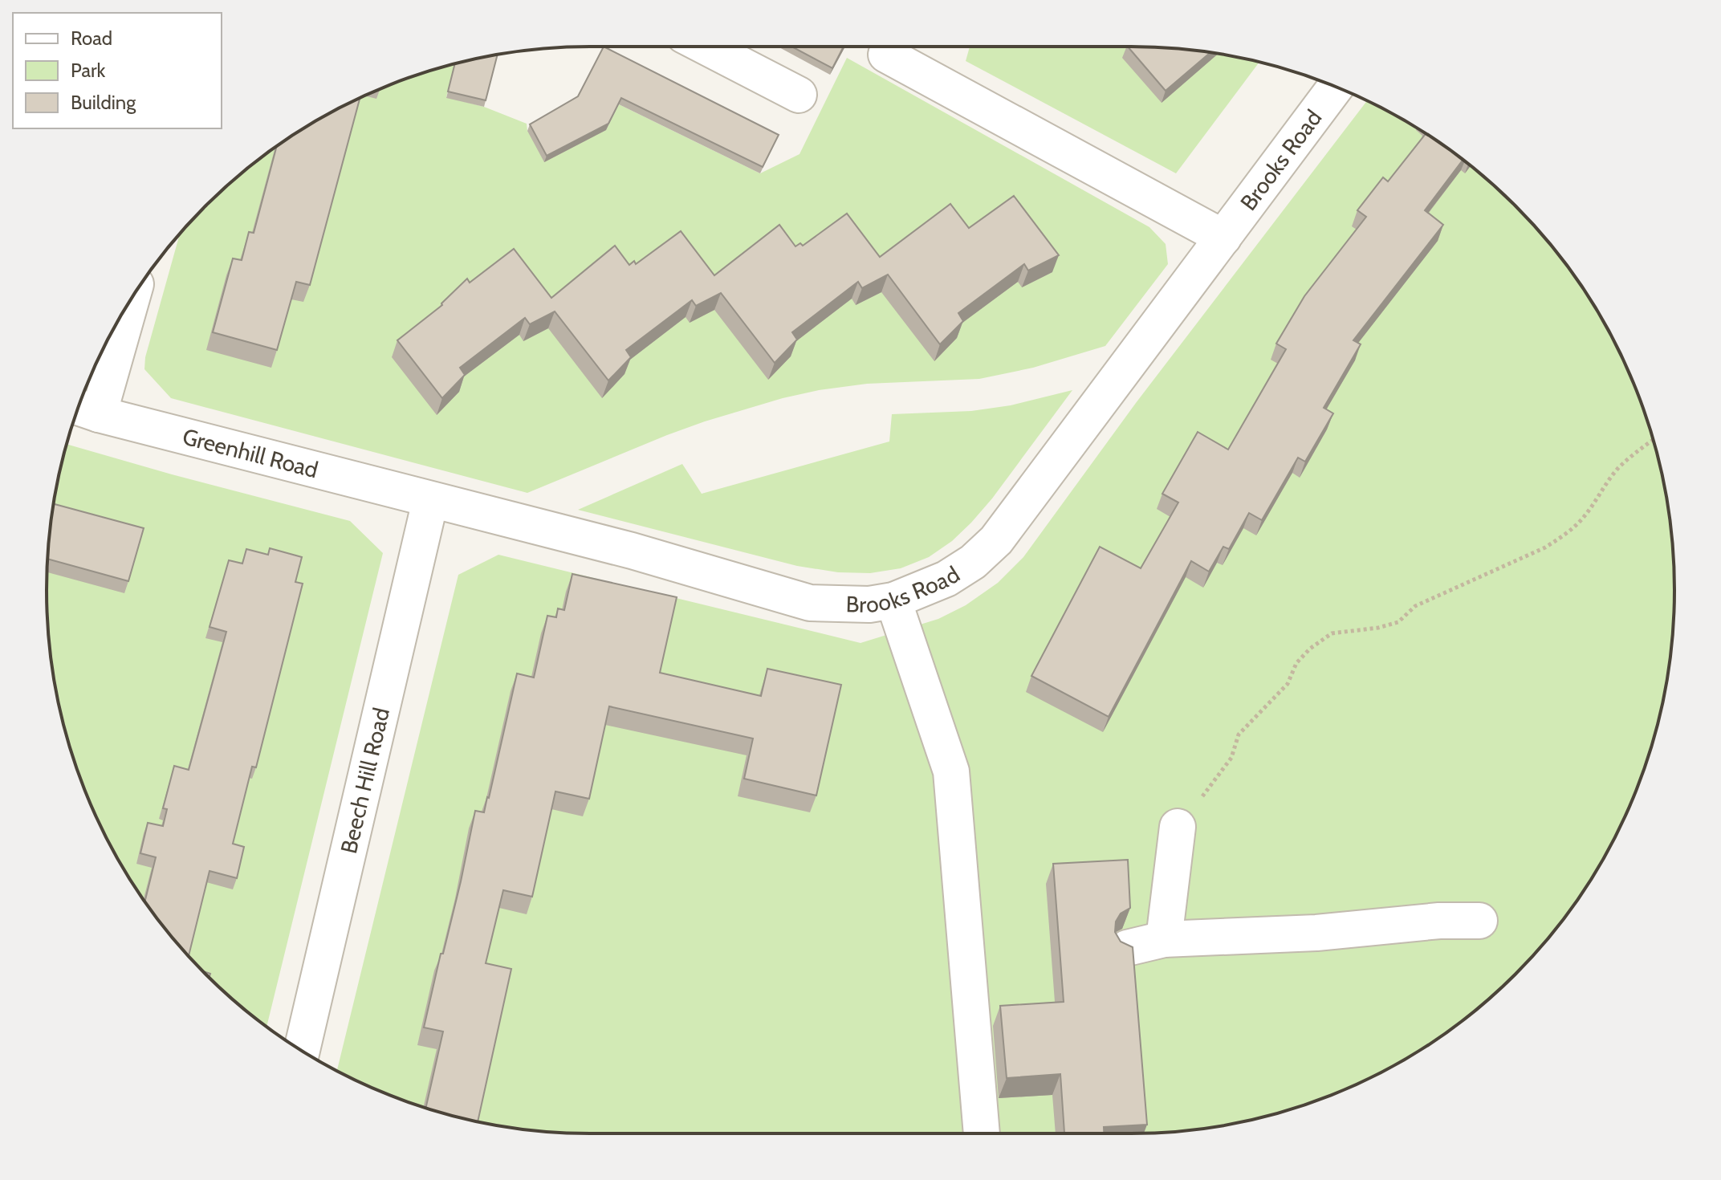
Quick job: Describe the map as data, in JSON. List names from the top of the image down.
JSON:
{
  "streets": {
    "street": ["Brooks Road", "Greenhill Road", "Beech Hill Road"]
  },
  "crossings": [
    ["Brooks Road", "Greenhill Road"],
    ["Brooks Road", "Beech Hill Road"],
    ["Greenhill Road", "Beech Hill Road"]
  ],
  "legend": ["Road", "Park", "Building"]
}
